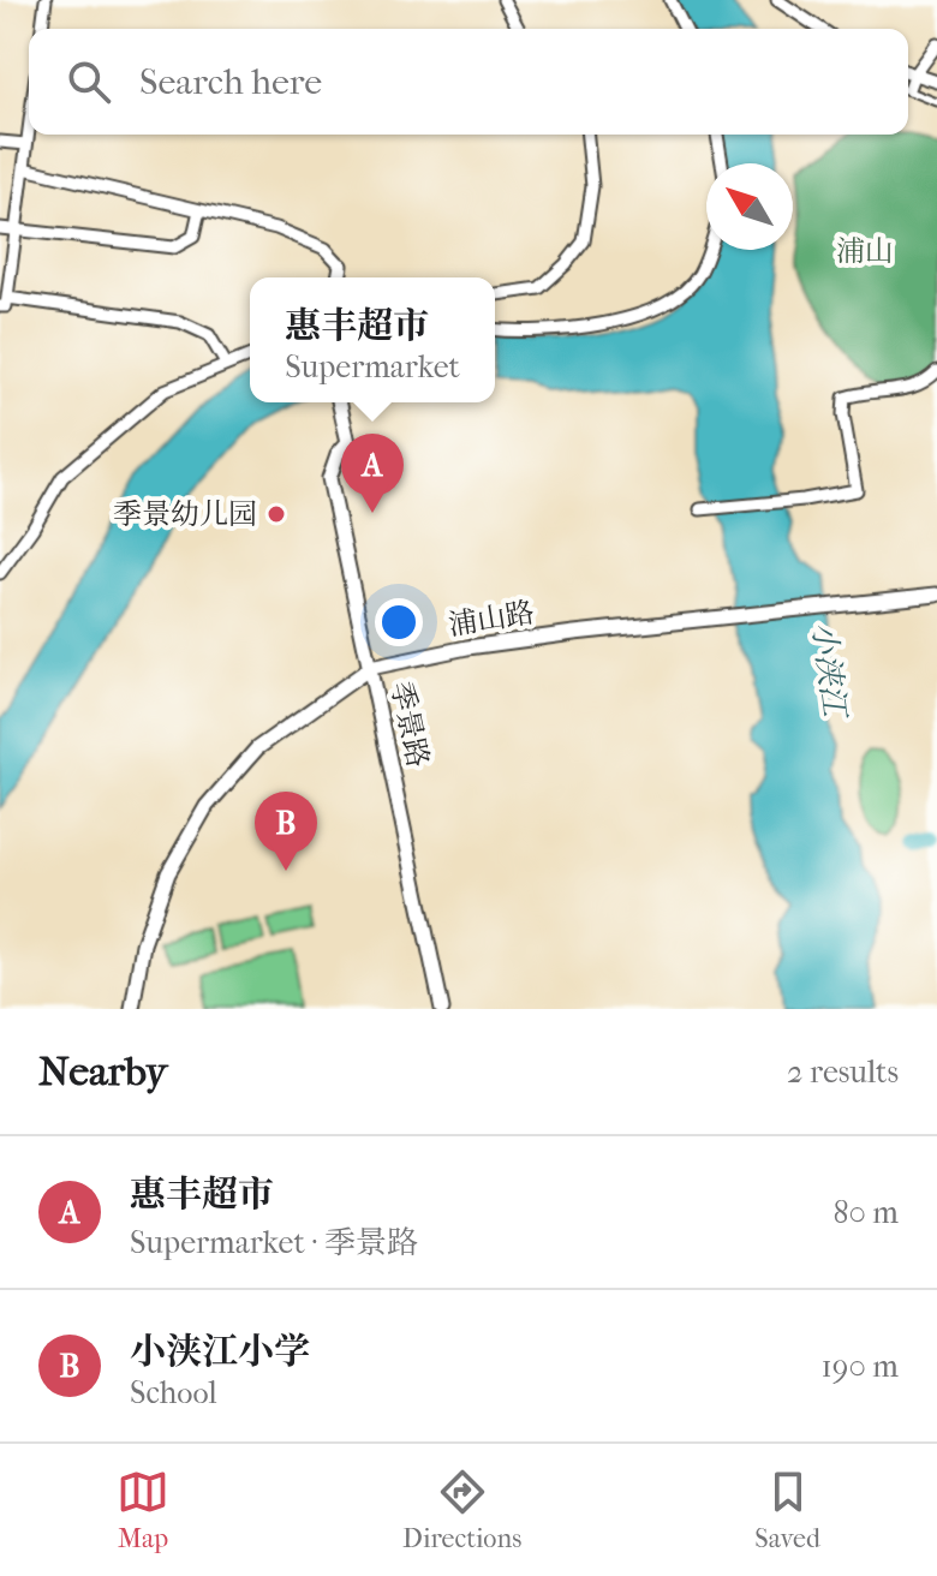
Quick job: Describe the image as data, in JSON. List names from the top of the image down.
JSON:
{
  "streets": {
    "street": ["浦山路", "季景路"]
  },
  "crossings": [
    ["浦山路", "季景路"]
  ],
  "water": ["小浃江"],
  "parks": ["浦山"],
  "places": ["季景幼儿园"],
  "north": "top left",
  "page": {
    "search": "Search here",
    "popup": ["惠丰超市", "Supermarket"],
    "pins": ["A", "B"],
    "heading": ["Nearby", "2 results"],
    "list": [
      {
        "mark": "A",
        "name": "惠丰超市",
        "note": "Supermarket · 季景路",
        "value": "80 m"
      },
      {
        "mark": "B",
        "name": "小浃江小学",
        "note": "School",
        "value": "190 m"
      }
    ],
    "nav": ["Map", "Directions", "Saved"]
  }
}
